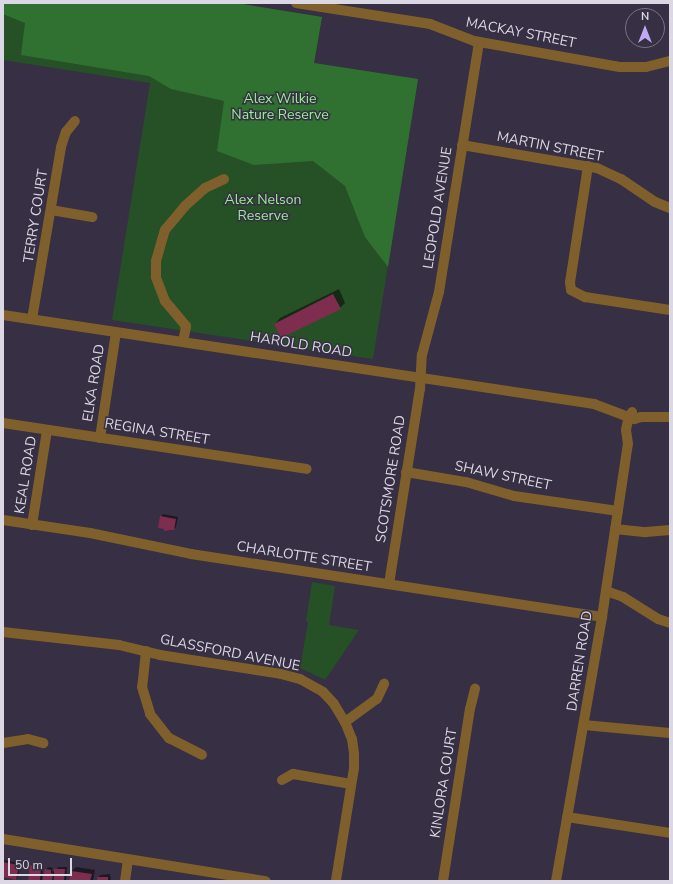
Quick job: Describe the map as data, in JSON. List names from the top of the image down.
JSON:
{
  "streets": {
    "street": [
      "MACKAY STREET",
      "MARTIN STREET",
      "LEOPOLD AVENUE",
      "TERRY COURT",
      "HAROLD ROAD",
      "ELKA ROAD",
      "REGINA STREET",
      "KEAL ROAD",
      "SHAW STREET",
      "SCOTSMORE ROAD",
      "CHARLOTTE STREET",
      "GLASSFORD AVENUE",
      "DARREN ROAD",
      "KINLORA COURT"
    ]
  },
  "crossings": [
    ["MACKAY STREET", "LEOPOLD AVENUE"],
    ["MARTIN STREET", "LEOPOLD AVENUE"],
    ["LEOPOLD AVENUE", "HAROLD ROAD"],
    ["LEOPOLD AVENUE", "SCOTSMORE ROAD"],
    ["TERRY COURT", "HAROLD ROAD"],
    ["HAROLD ROAD", "ELKA ROAD"],
    ["HAROLD ROAD", "SCOTSMORE ROAD"],
    ["HAROLD ROAD", "DARREN ROAD"],
    ["ELKA ROAD", "REGINA STREET"],
    ["REGINA STREET", "KEAL ROAD"],
    ["KEAL ROAD", "CHARLOTTE STREET"],
    ["SHAW STREET", "SCOTSMORE ROAD"],
    ["SHAW STREET", "DARREN ROAD"],
    ["SCOTSMORE ROAD", "CHARLOTTE STREET"],
    ["CHARLOTTE STREET", "DARREN ROAD"]
  ],
  "parks": ["Alex Wilkie Nature Reserve", "Alex Nelson Reserve"],
  "scale_bar": "50 m",
  "north": "top"
}
